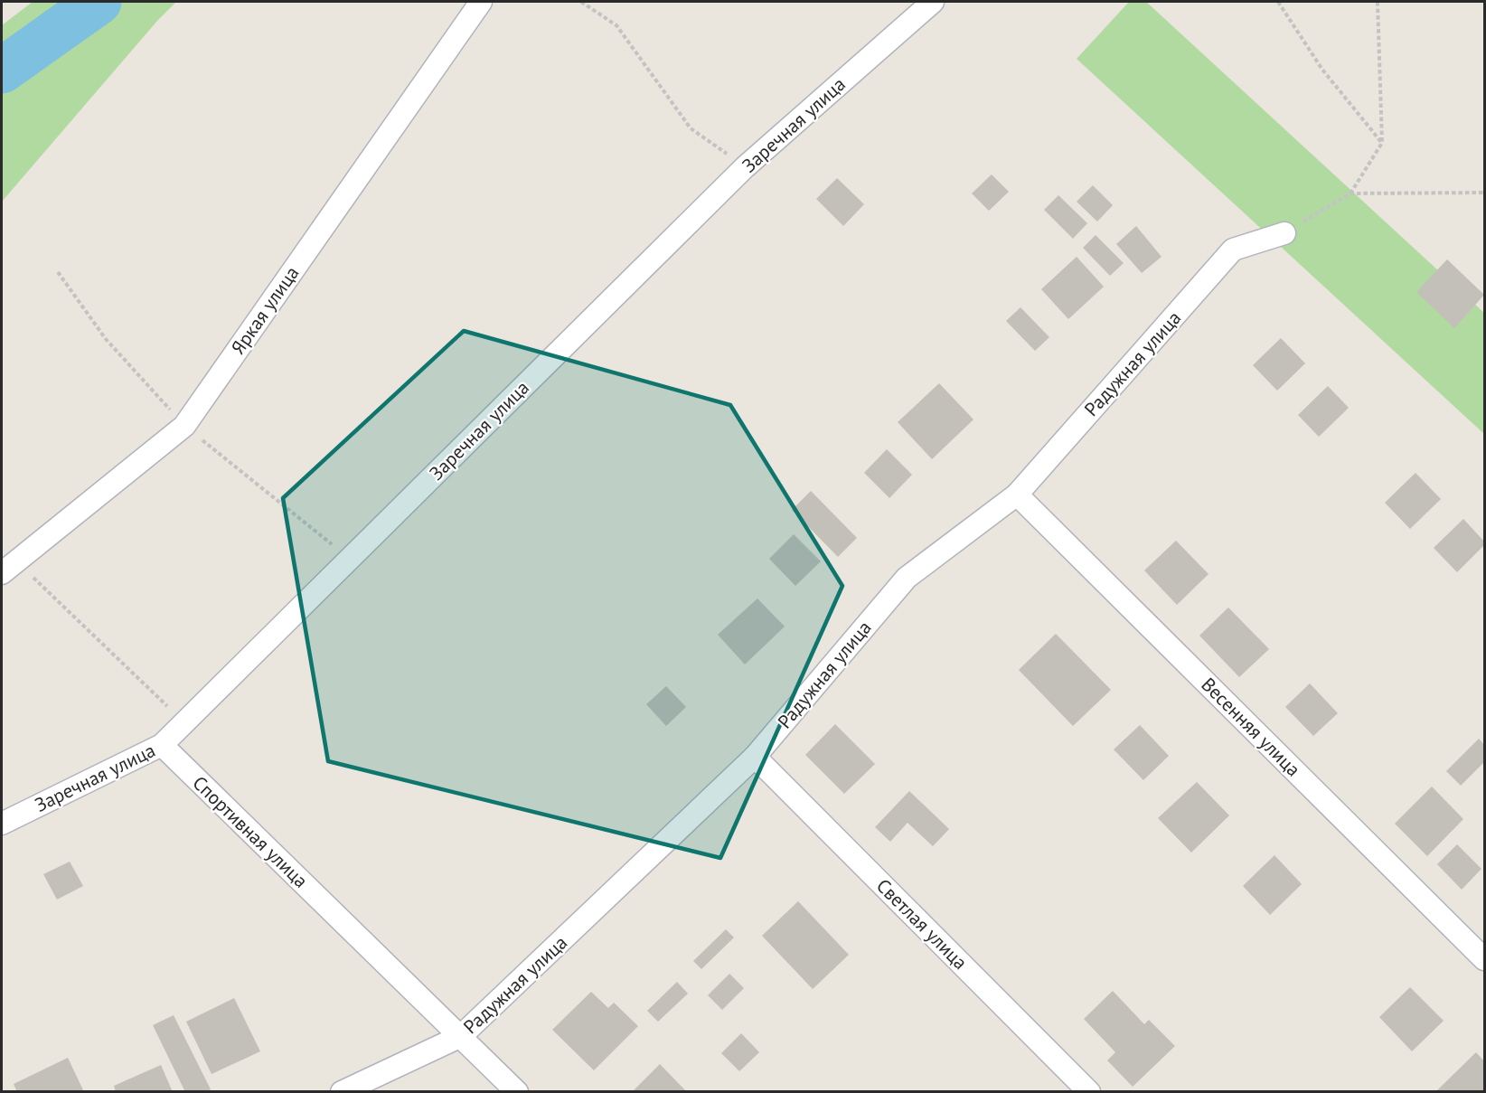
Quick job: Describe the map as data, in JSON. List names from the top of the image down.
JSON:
{
  "streets": {
    "street": [
      "Заречная улица",
      "Яркая улица",
      "Радужная улица",
      "Весенняя улица",
      "Спортивная улица",
      "Светлая улица"
    ]
  },
  "crossings": [
    ["Заречная улица", "Спортивная улица"],
    ["Радужная улица", "Весенняя улица"],
    ["Радужная улица", "Спортивная улица"],
    ["Радужная улица", "Светлая улица"]
  ]
}
